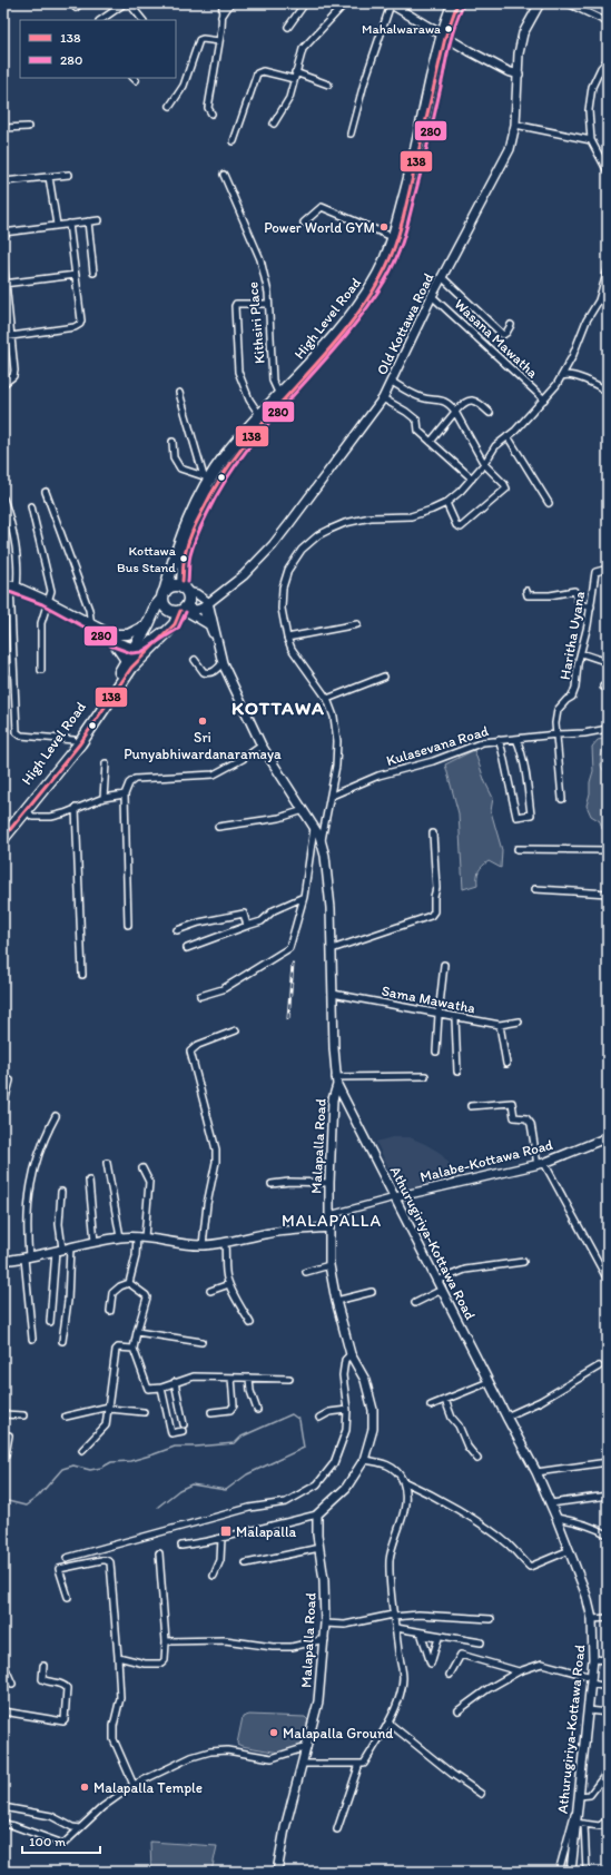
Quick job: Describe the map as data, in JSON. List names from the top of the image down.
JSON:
{
  "streets": {
    "highway": ["High Level Road"],
    "street": [
      "Kithsiri Place",
      "Old Kottawa Road",
      "Wasana Mawatha",
      "Haritha Uyana",
      "Kulasevana Road",
      "Sama Mawatha",
      "Malapalla Road",
      "Malabe-Kottawa Road",
      "Athurugiriya-Kottawa Road"
    ]
  },
  "crossings": [
    ["High Level Road", "Kithsiri Place"],
    ["Old Kottawa Road", "Wasana Mawatha"],
    ["Old Kottawa Road", "Athurugiriya-Kottawa Road"],
    ["Haritha Uyana", "Kulasevana Road"],
    ["Sama Mawatha", "Athurugiriya-Kottawa Road"],
    ["Malapalla Road", "Athurugiriya-Kottawa Road"],
    ["Malabe-Kottawa Road", "Athurugiriya-Kottawa Road"]
  ],
  "districts": ["KOTTAWA", "MALAPALLA"],
  "places": {
    "other": [
      "Mahalwarawa",
      "Power World GYM",
      "Kottawa Bus Stand",
      "Sri Punyabhiwardanaramaya",
      "Malapalla Ground",
      "Malapalla Temple"
    ],
    "transit": ["Malapalla"]
  },
  "lines": ["transit line 138", "transit line 280"],
  "legend": ["138", "280"],
  "scale_bar": "100 m"
}
